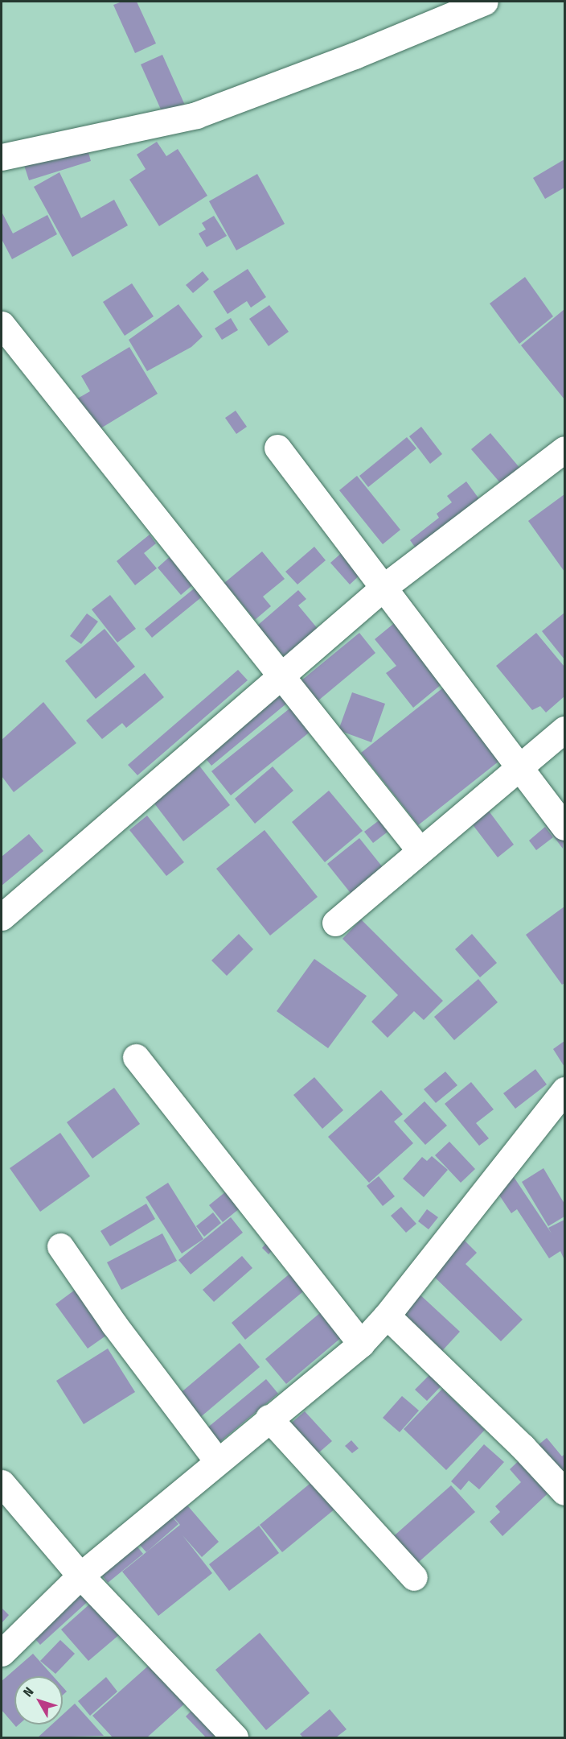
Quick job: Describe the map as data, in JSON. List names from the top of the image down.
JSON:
{
  "north": "top left"
}
